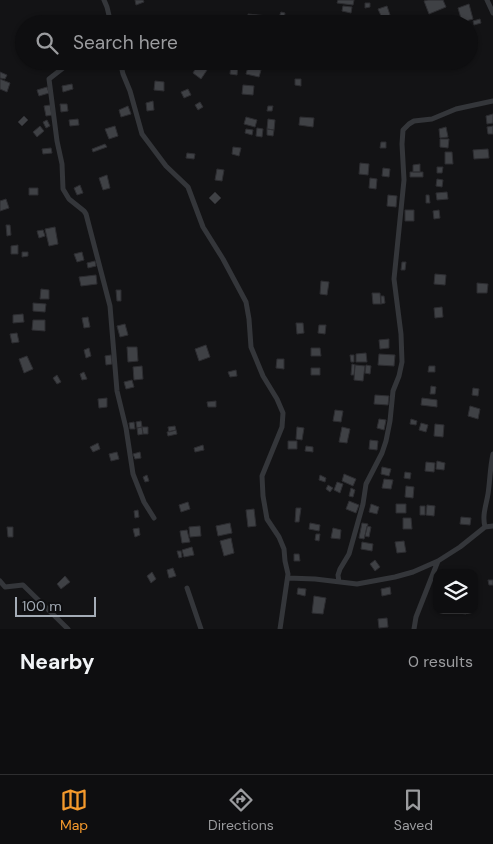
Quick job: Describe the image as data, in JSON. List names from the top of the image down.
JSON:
{
  "scale_bar": "100 m",
  "page": {
    "search": "Search here",
    "scale": "100 m",
    "heading": ["Nearby", "0 results"],
    "nav": ["Map", "Directions", "Saved"]
  }
}
